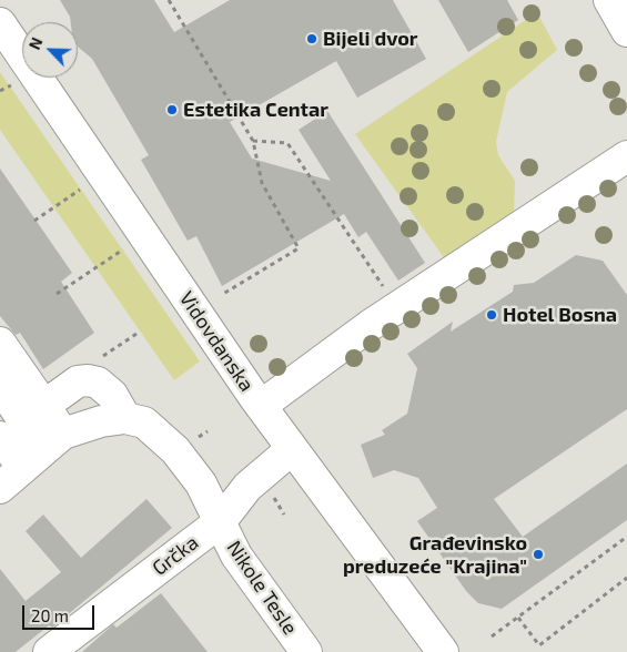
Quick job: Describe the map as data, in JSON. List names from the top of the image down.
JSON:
{
  "streets": {
    "street": ["Vidovdanska", "Grčka", "Nikole Tesle"]
  },
  "crossings": [
    ["Vidovdanska", "Grčka"],
    ["Grčka", "Nikole Tesle"]
  ],
  "places": [
    "Bijeli dvor",
    "Estetika Centar",
    "Hotel Bosna",
    "Građevinsko preduzeće \"Krajina\""
  ],
  "scale_bar": "20 m",
  "north": "top left"
}
